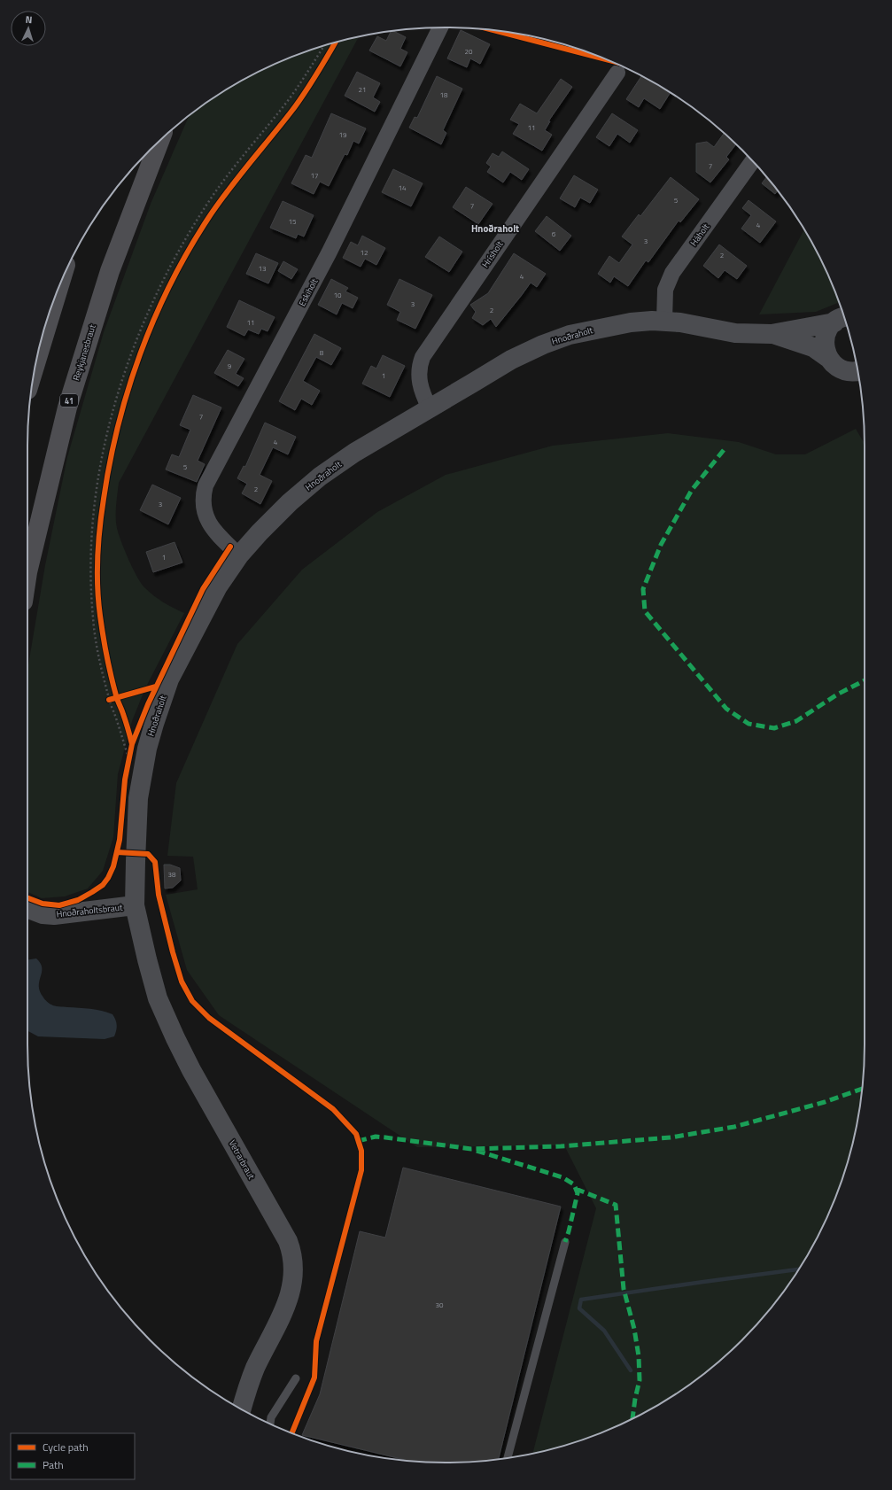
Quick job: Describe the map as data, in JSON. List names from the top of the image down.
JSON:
{
  "streets": {
    "highway": ["Reykjanesbraut", "41"],
    "street": [
      "Háholt",
      "Hrísholt",
      "Eskiholt",
      "Hnoðraholt",
      "Hnoðraholtsbraut",
      "Vetrarbraut"
    ]
  },
  "crossings": [
    ["Háholt", "Hnoðraholt"],
    ["Hrísholt", "Hnoðraholt"],
    ["Eskiholt", "Hnoðraholt"],
    ["Hnoðraholt", "Hnoðraholtsbraut"],
    ["Hnoðraholt", "Vetrarbraut"],
    ["Hnoðraholtsbraut", "Vetrarbraut"]
  ],
  "districts": ["Hnoðraholt"],
  "house_numbers": [
    "20",
    "21",
    "18",
    "11",
    "19",
    "7",
    "17",
    "14",
    "5",
    "7",
    "15",
    "4",
    "6",
    "3",
    "12",
    "2",
    "13",
    "4",
    "10",
    "3",
    "2",
    "11",
    "8",
    "9",
    "1",
    "7",
    "4",
    "5",
    "2",
    "3",
    "1",
    "38",
    "30"
  ],
  "legend": ["Cycle path", "Path"],
  "north": "top"
}
